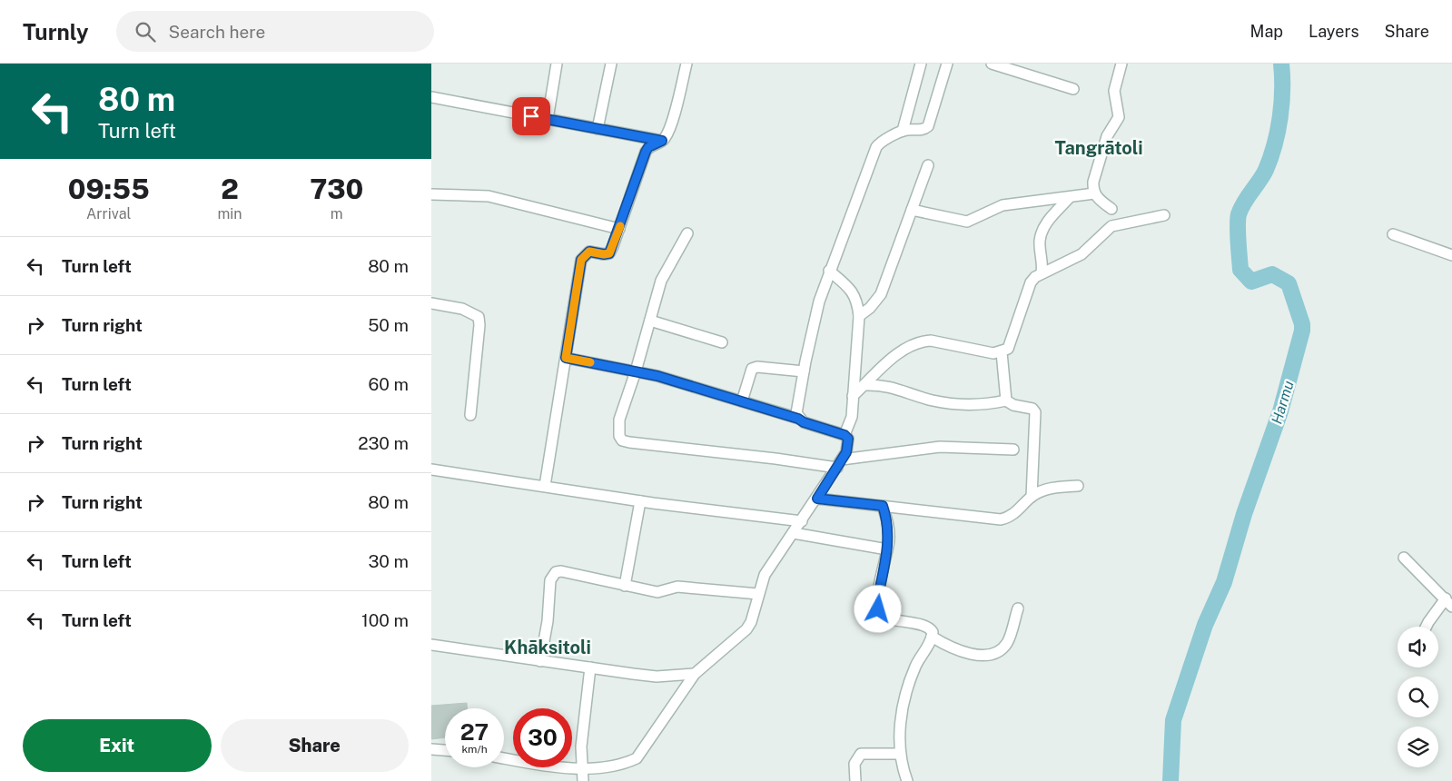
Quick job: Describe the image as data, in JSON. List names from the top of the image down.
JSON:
{
  "districts": ["Tangrātoli", "Khāksitoli"],
  "water": ["Harmu"],
  "page": {
    "header": "Turnly",
    "search": "Search here",
    "nav": ["Map", "Layers", "Share"],
    "turn": ["80 m", "Turn left"],
    "eta": [
      "09:55",
      "Arrival",
      "2",
      "min",
      "730",
      "m"
    ],
    "list": [
      {
        "name": "Turn left",
        "value": "80 m"
      },
      {
        "name": "Turn right",
        "value": "50 m"
      },
      {
        "name": "Turn left",
        "value": "60 m"
      },
      {
        "name": "Turn right",
        "value": "230 m"
      },
      {
        "name": "Turn right",
        "value": "80 m"
      },
      {
        "name": "Turn left",
        "value": "30 m"
      },
      {
        "name": "Turn left",
        "value": "100 m"
      }
    ],
    "speed": "27 km/h",
    "limit": "30",
    "buttons": ["Exit", "Share"]
  }
}
